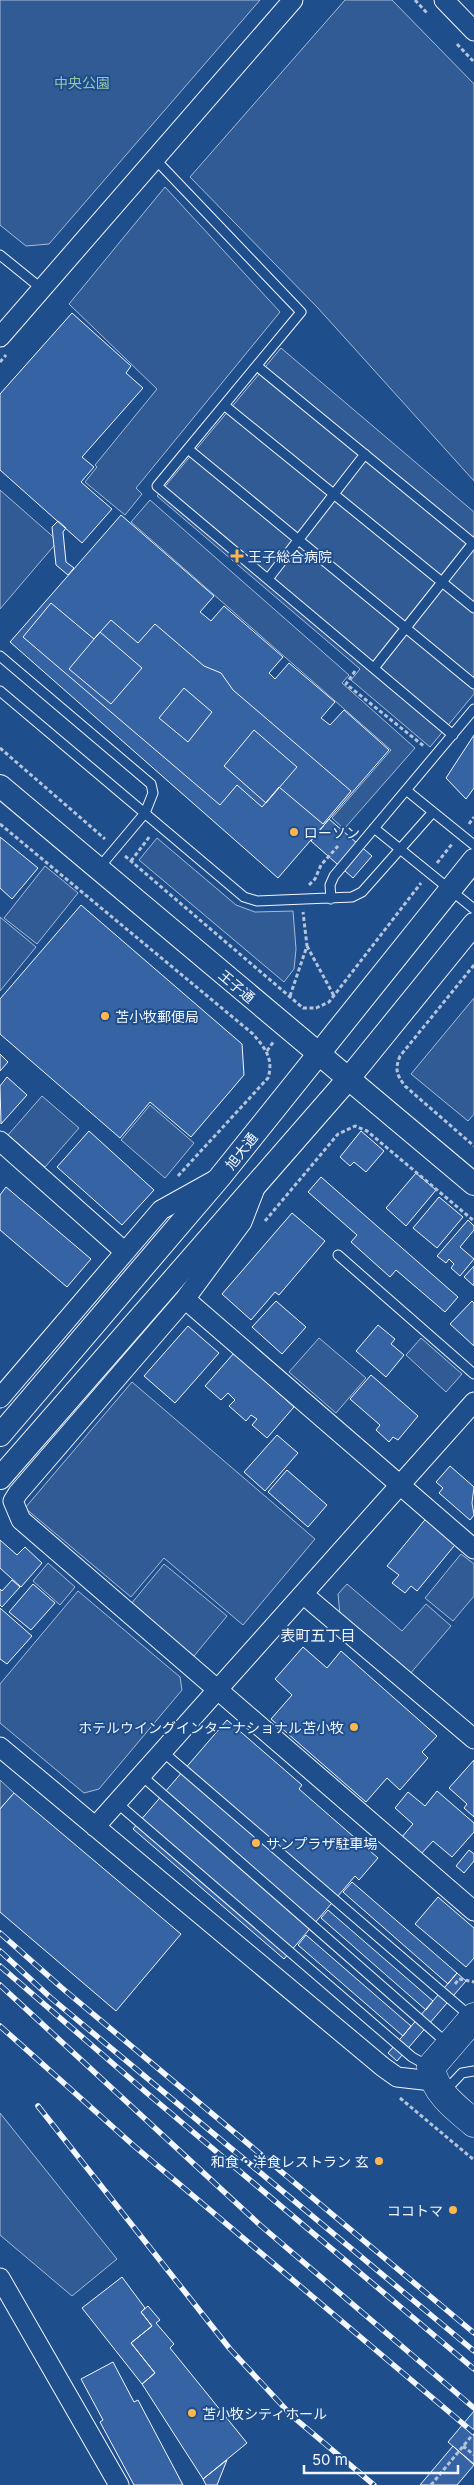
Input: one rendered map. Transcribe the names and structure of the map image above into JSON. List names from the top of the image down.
{
  "streets": {
    "street": ["王子通", "旭大通"]
  },
  "crossings": [
    ["王子通", "旭大通"]
  ],
  "districts": ["表町五丁目"],
  "parks": ["中央公園"],
  "places": {
    "health": ["王子総合病院"],
    "other": [
      "ローソン",
      "苫小牧郵便局",
      "ホテルウイングインターナショナル苫小牧",
      "サンプラザ駐車場",
      "和食・洋食レストラン 玄",
      "ココトマ",
      "苫小牧シティホール"
    ]
  },
  "scale_bar": "50 m"
}
